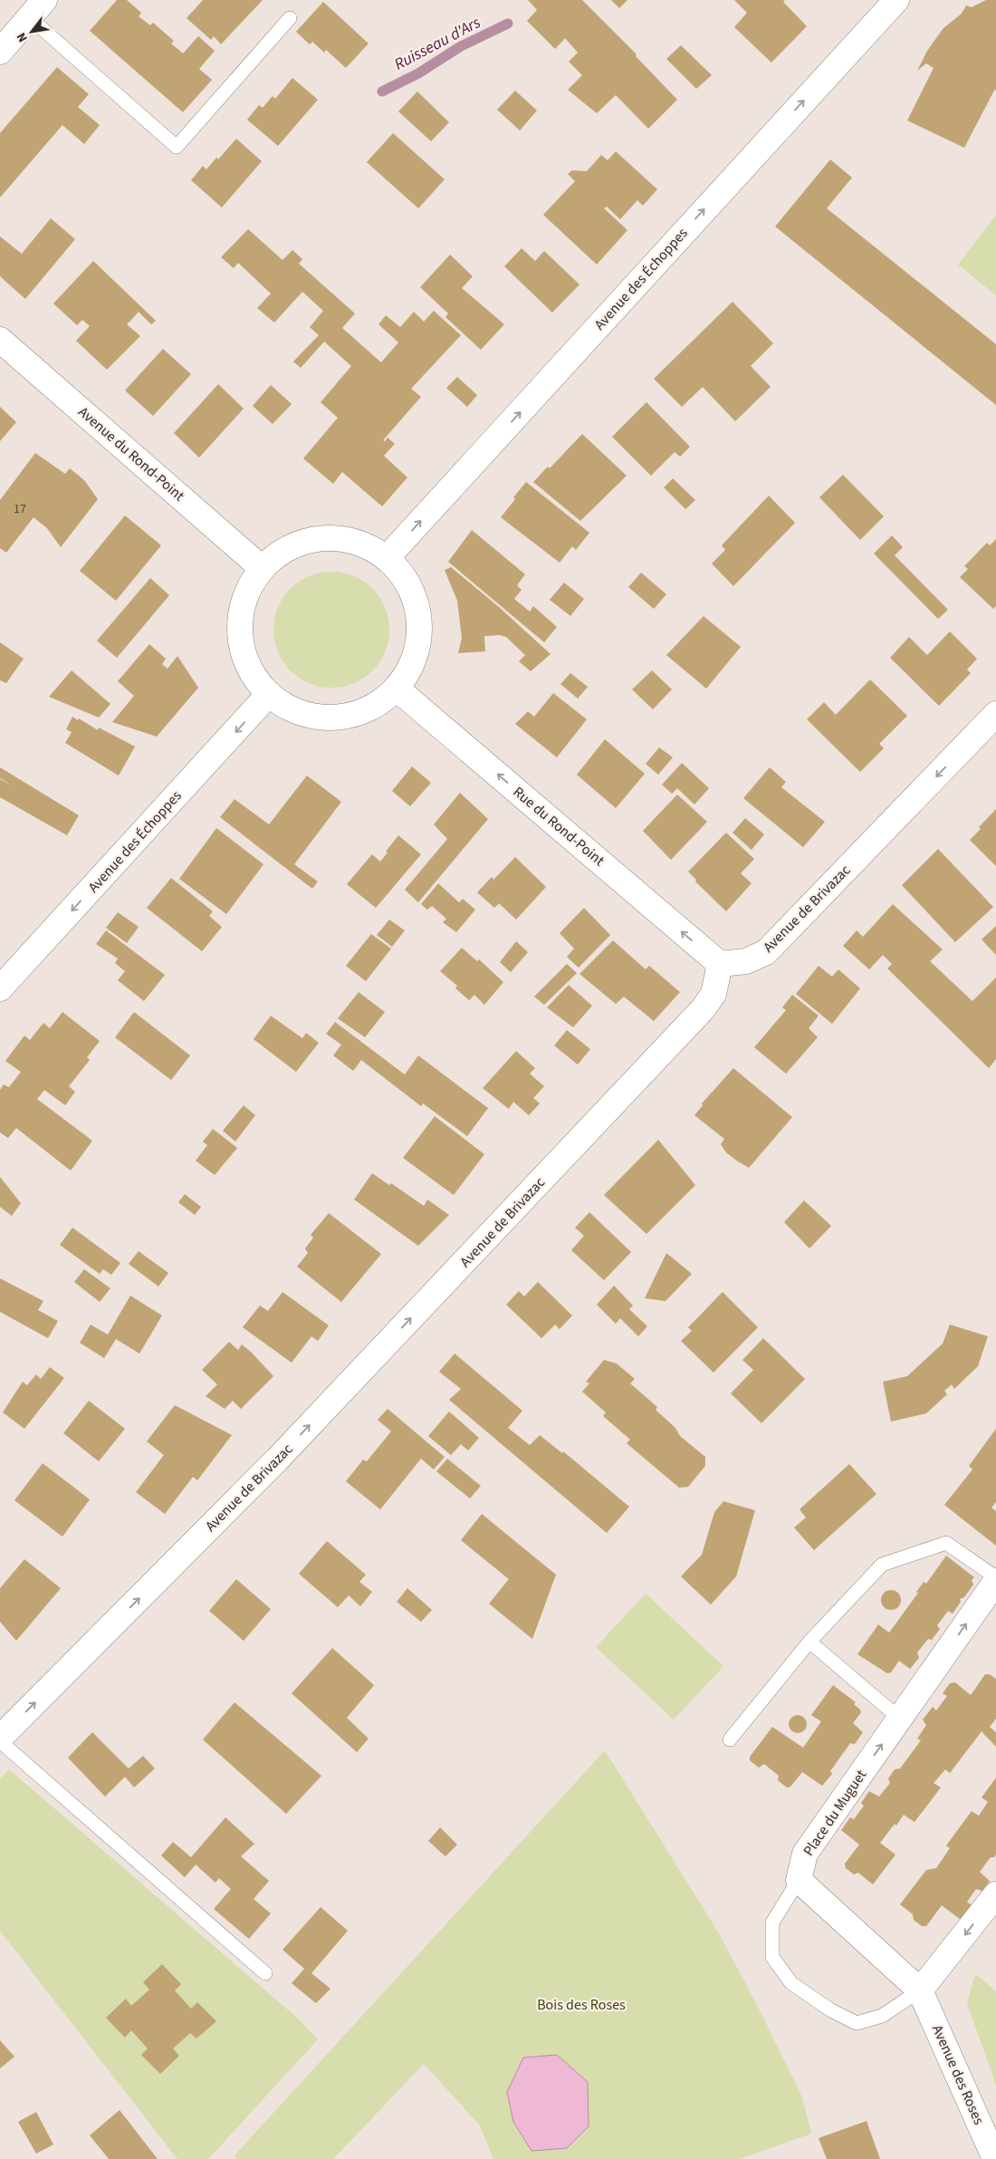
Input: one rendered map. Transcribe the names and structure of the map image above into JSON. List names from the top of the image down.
{
  "streets": {
    "street": [
      "Avenue des Échoppes",
      "Avenue du Rond-Point",
      "Rue du Rond-Point",
      "Avenue de Brivazac",
      "Place du Muguet",
      "Avenue des Roses"
    ]
  },
  "crossings": [
    ["Rue du Rond-Point", "Avenue de Brivazac"]
  ],
  "one_way": ["Rue du Rond-Point", "Place du Muguet"],
  "water": ["Ruisseau d'Ars"],
  "parks": ["Bois des Roses"],
  "house_numbers": ["17"],
  "north": "bottom left"
}
